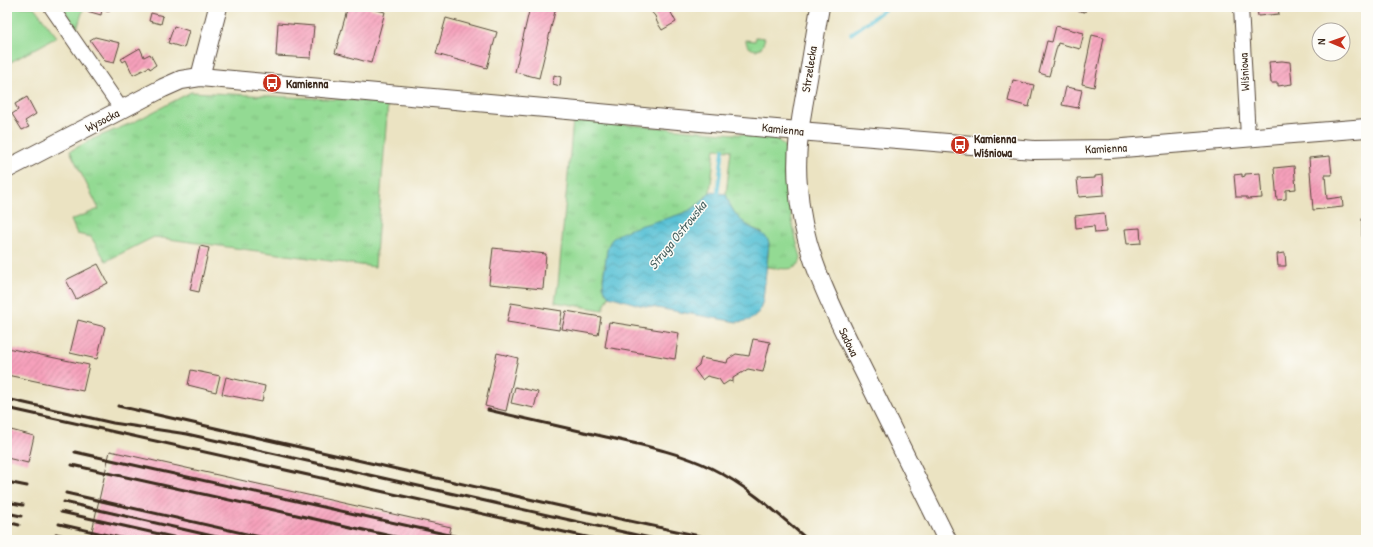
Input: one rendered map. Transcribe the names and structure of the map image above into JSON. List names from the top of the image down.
{
  "streets": {
    "street": [
      "Strzelecka",
      "Wiśniowa",
      "Wysocka",
      "Kamienna",
      "Sadowa"
    ]
  },
  "crossings": [
    ["Strzelecka", "Kamienna"],
    ["Strzelecka", "Sadowa"],
    ["Wiśniowa", "Kamienna"],
    ["Wysocka", "Kamienna"],
    ["Kamienna", "Sadowa"]
  ],
  "water": ["Struga Ostrowska"],
  "places": {
    "bus stop": ["Kamienna", "Kamienna Wiśniowa"]
  },
  "north": "left"
}
